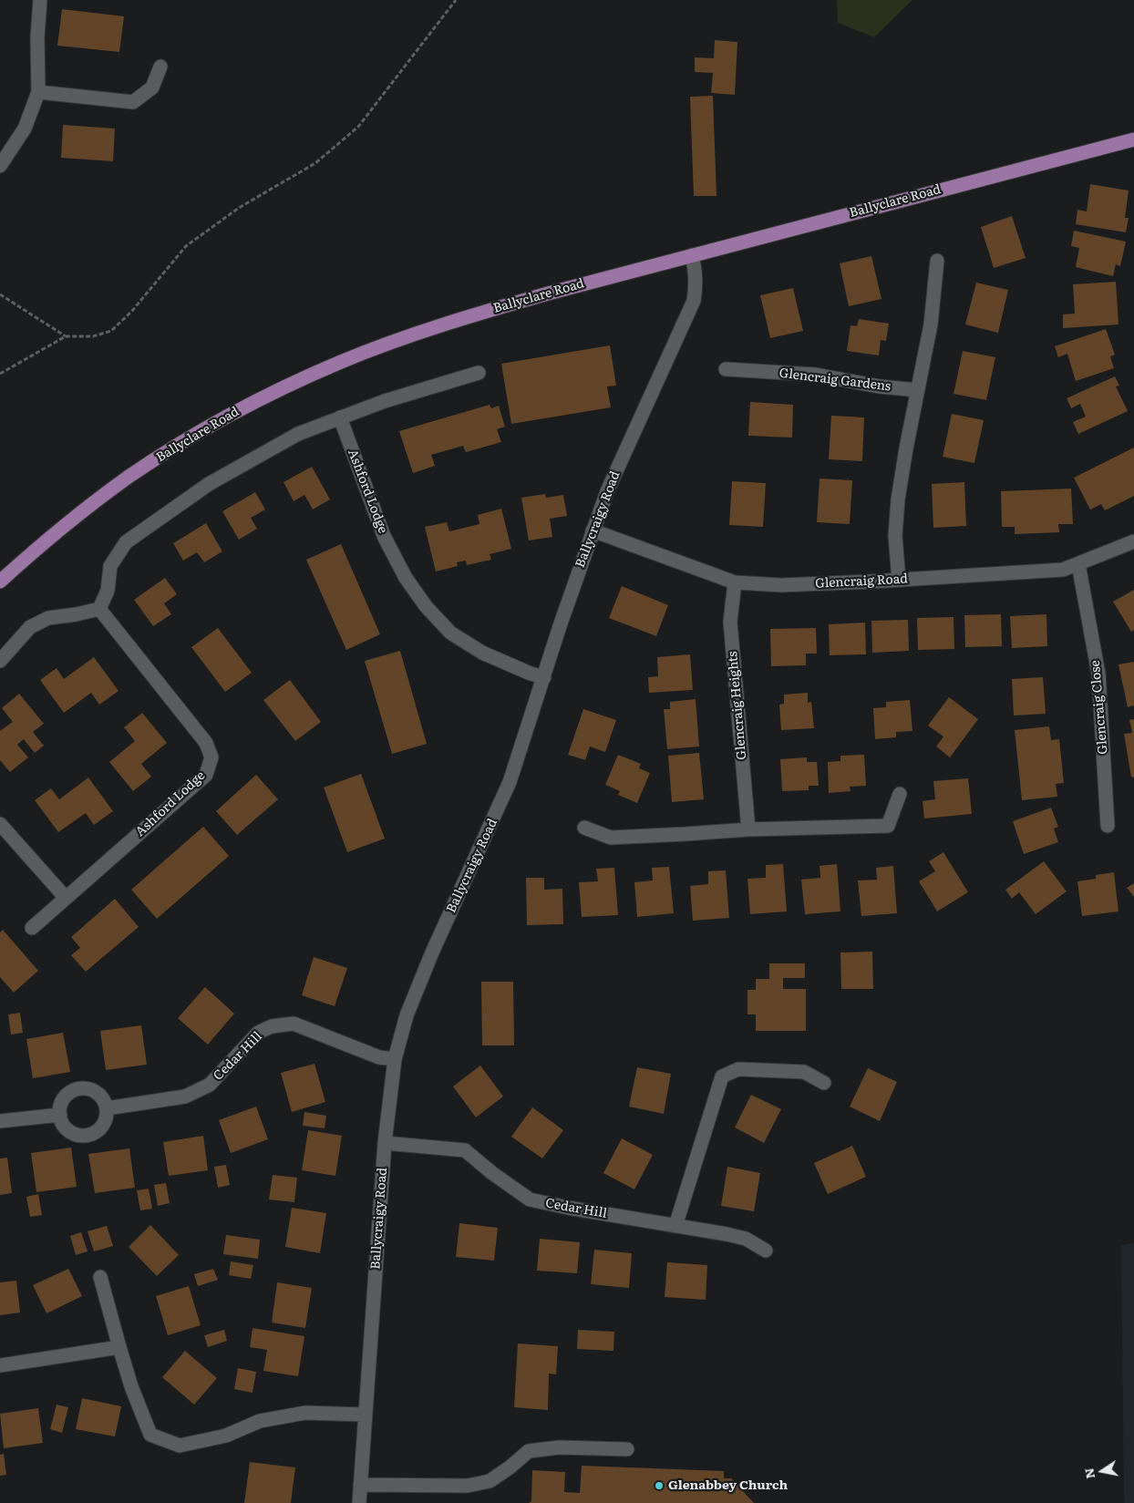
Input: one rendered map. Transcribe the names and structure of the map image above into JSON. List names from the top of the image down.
{
  "streets": {
    "main road": ["Ballyclare Road"],
    "street": [
      "Glencraig Gardens",
      "Ashford Lodge",
      "Ballycraigy Road",
      "Glencraig Road",
      "Glencraig Heights",
      "Glencraig Close",
      "Cedar Hill"
    ]
  },
  "crossings": [
    ["Ballyclare Road", "Ballycraigy Road"],
    ["Ashford Lodge", "Ballycraigy Road"],
    ["Ballycraigy Road", "Glencraig Road"],
    ["Ballycraigy Road", "Cedar Hill"],
    ["Glencraig Road", "Glencraig Heights"],
    ["Glencraig Road", "Glencraig Close"]
  ],
  "places": ["Glenabbey Church"],
  "north": "left"
}
